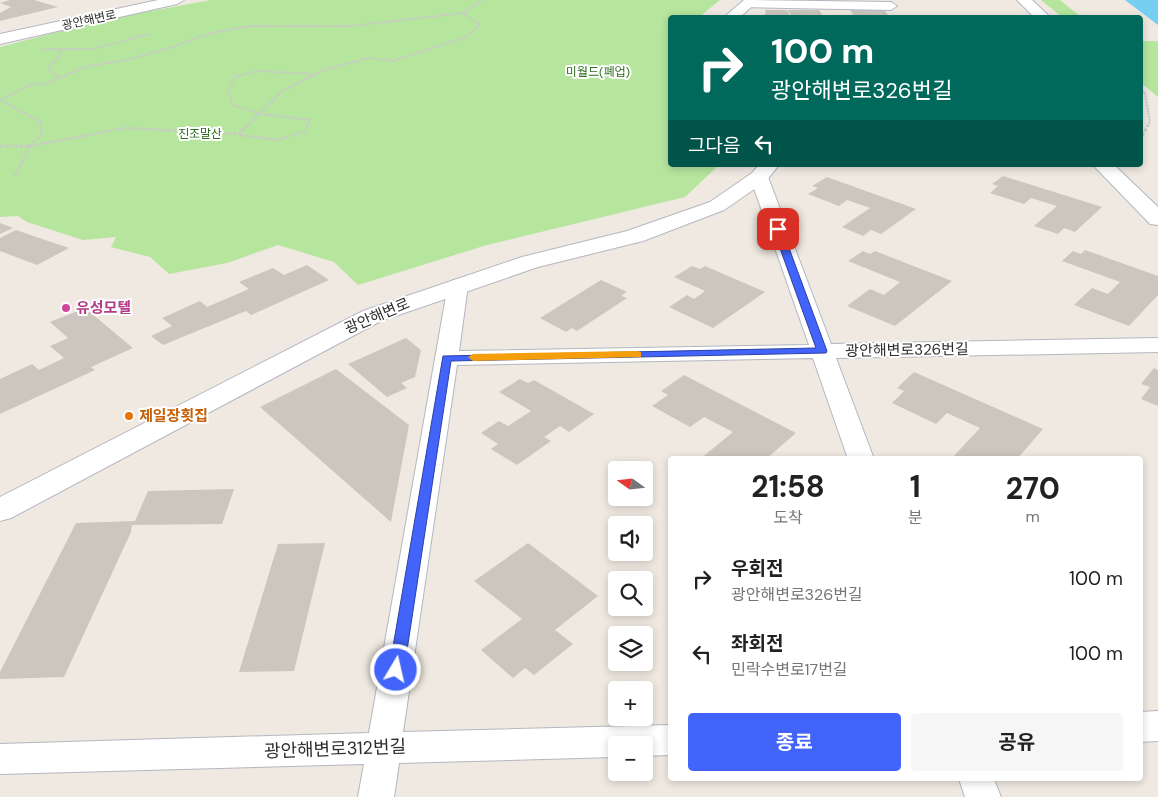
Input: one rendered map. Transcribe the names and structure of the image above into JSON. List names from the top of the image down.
{
  "streets": {
    "main road": ["광안해변로"],
    "street": ["광안해변로326번길", "광안해변로312번길"]
  },
  "parks": ["미월드(폐업)", "진조말산"],
  "places": ["유성모텔", "제일장횟집"],
  "north": "left",
  "page": {
    "turn": ["100 m", "광안해변로326번길"],
    "then": "그다음",
    "eta": [
      "21:58",
      "도착",
      "1",
      "분",
      "270",
      "m"
    ],
    "map_buttons": ["+", "−"],
    "list": [
      {
        "name": "우회전",
        "note": "광안해변로326번길",
        "value": "100 m"
      },
      {
        "name": "좌회전",
        "note": "민락수변로17번길",
        "value": "100 m"
      }
    ],
    "buttons": ["종료", "공유"]
  }
}
